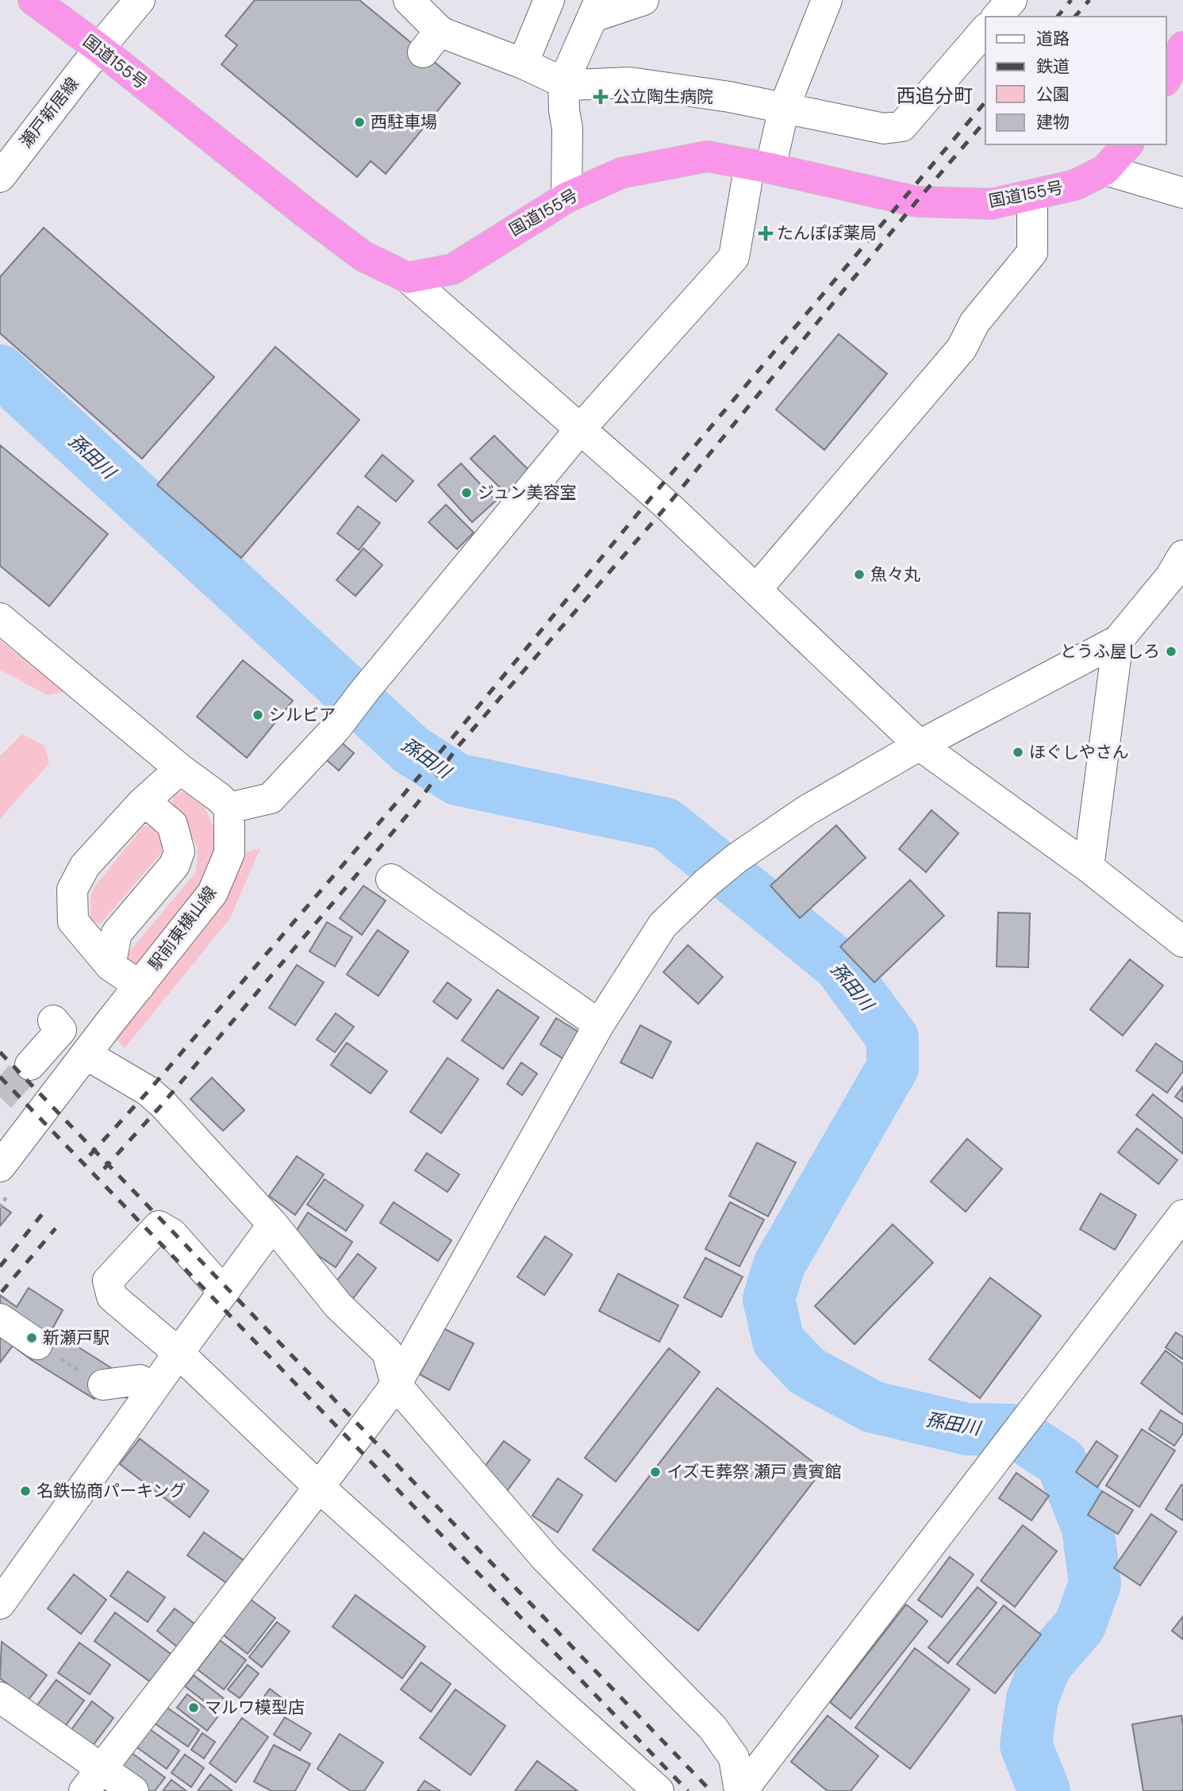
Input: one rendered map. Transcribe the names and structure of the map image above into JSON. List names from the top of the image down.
{
  "streets": {
    "highway": ["国道155号"],
    "street": ["瀬戸新居線", "駅前東横山線"]
  },
  "crossings": [
    ["国道155号", "瀬戸新居線"]
  ],
  "districts": ["西追分町"],
  "water": ["孫田川"],
  "places": {
    "health": ["公立陶生病院", "たんぽぽ薬局"],
    "other": [
      "西駐車場",
      "ジュン美容室",
      "魚々丸",
      "とうふ屋しろ",
      "シルビア",
      "ほぐしやさん",
      "新瀬戸駅",
      "イズモ葬祭 瀬戸 貴賓館",
      "名鉄協商パーキング",
      "マルワ模型店"
    ]
  },
  "legend": [
    "道路",
    "鉄道",
    "公園",
    "建物"
  ]
}
